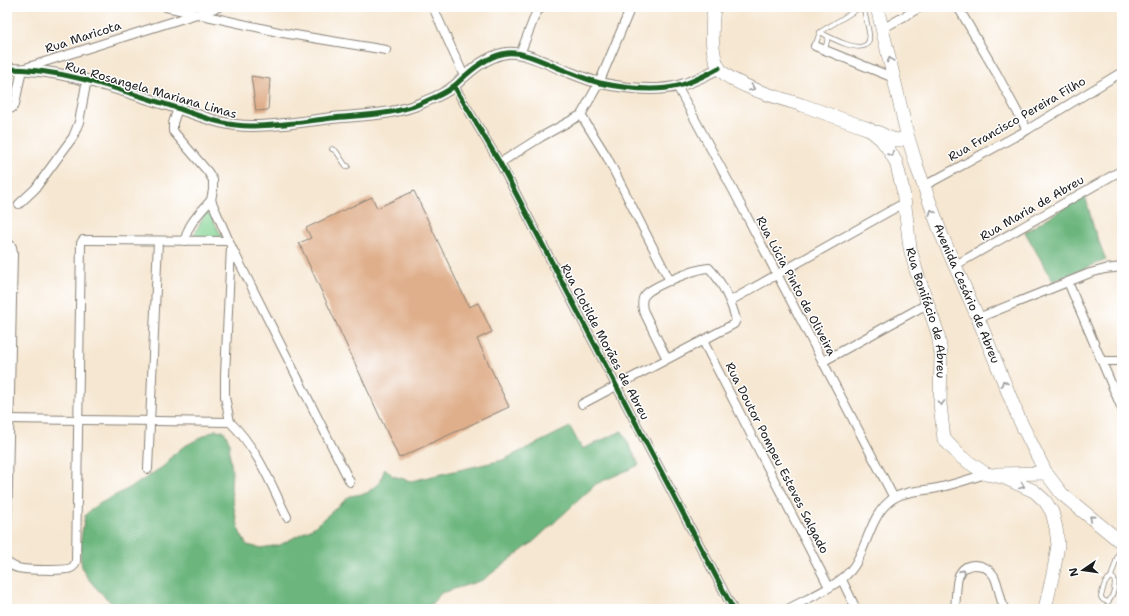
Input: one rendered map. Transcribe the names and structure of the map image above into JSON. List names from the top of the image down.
{
  "streets": {
    "main road": ["Avenida Cesário de Abreu", "Rua Bonifácio de Abreu"],
    "street": [
      "Rua Maricota",
      "Rua Rosangela Mariana Limas",
      "Rua Francisco Pereira Filho",
      "Rua Maria de Abreu",
      "Rua Lúcia Pinto de Oliveira",
      "Rua Clotilde Morães de Abreu",
      "Rua Doutor Pompeu Esteves Salgado"
    ]
  },
  "crossings": [
    ["Rua Maricota", "Rua Rosangela Mariana Limas"],
    ["Rua Rosangela Mariana Limas", "Rua Lúcia Pinto de Oliveira"],
    ["Rua Rosangela Mariana Limas", "Rua Bonifácio de Abreu"],
    ["Rua Rosangela Mariana Limas", "Rua Clotilde Morães de Abreu"],
    ["Rua Francisco Pereira Filho", "Avenida Cesário de Abreu"],
    ["Rua Maria de Abreu", "Avenida Cesário de Abreu"]
  ],
  "one_way": ["Avenida Cesário de Abreu", "Rua Bonifácio de Abreu"],
  "north": "left"
}
